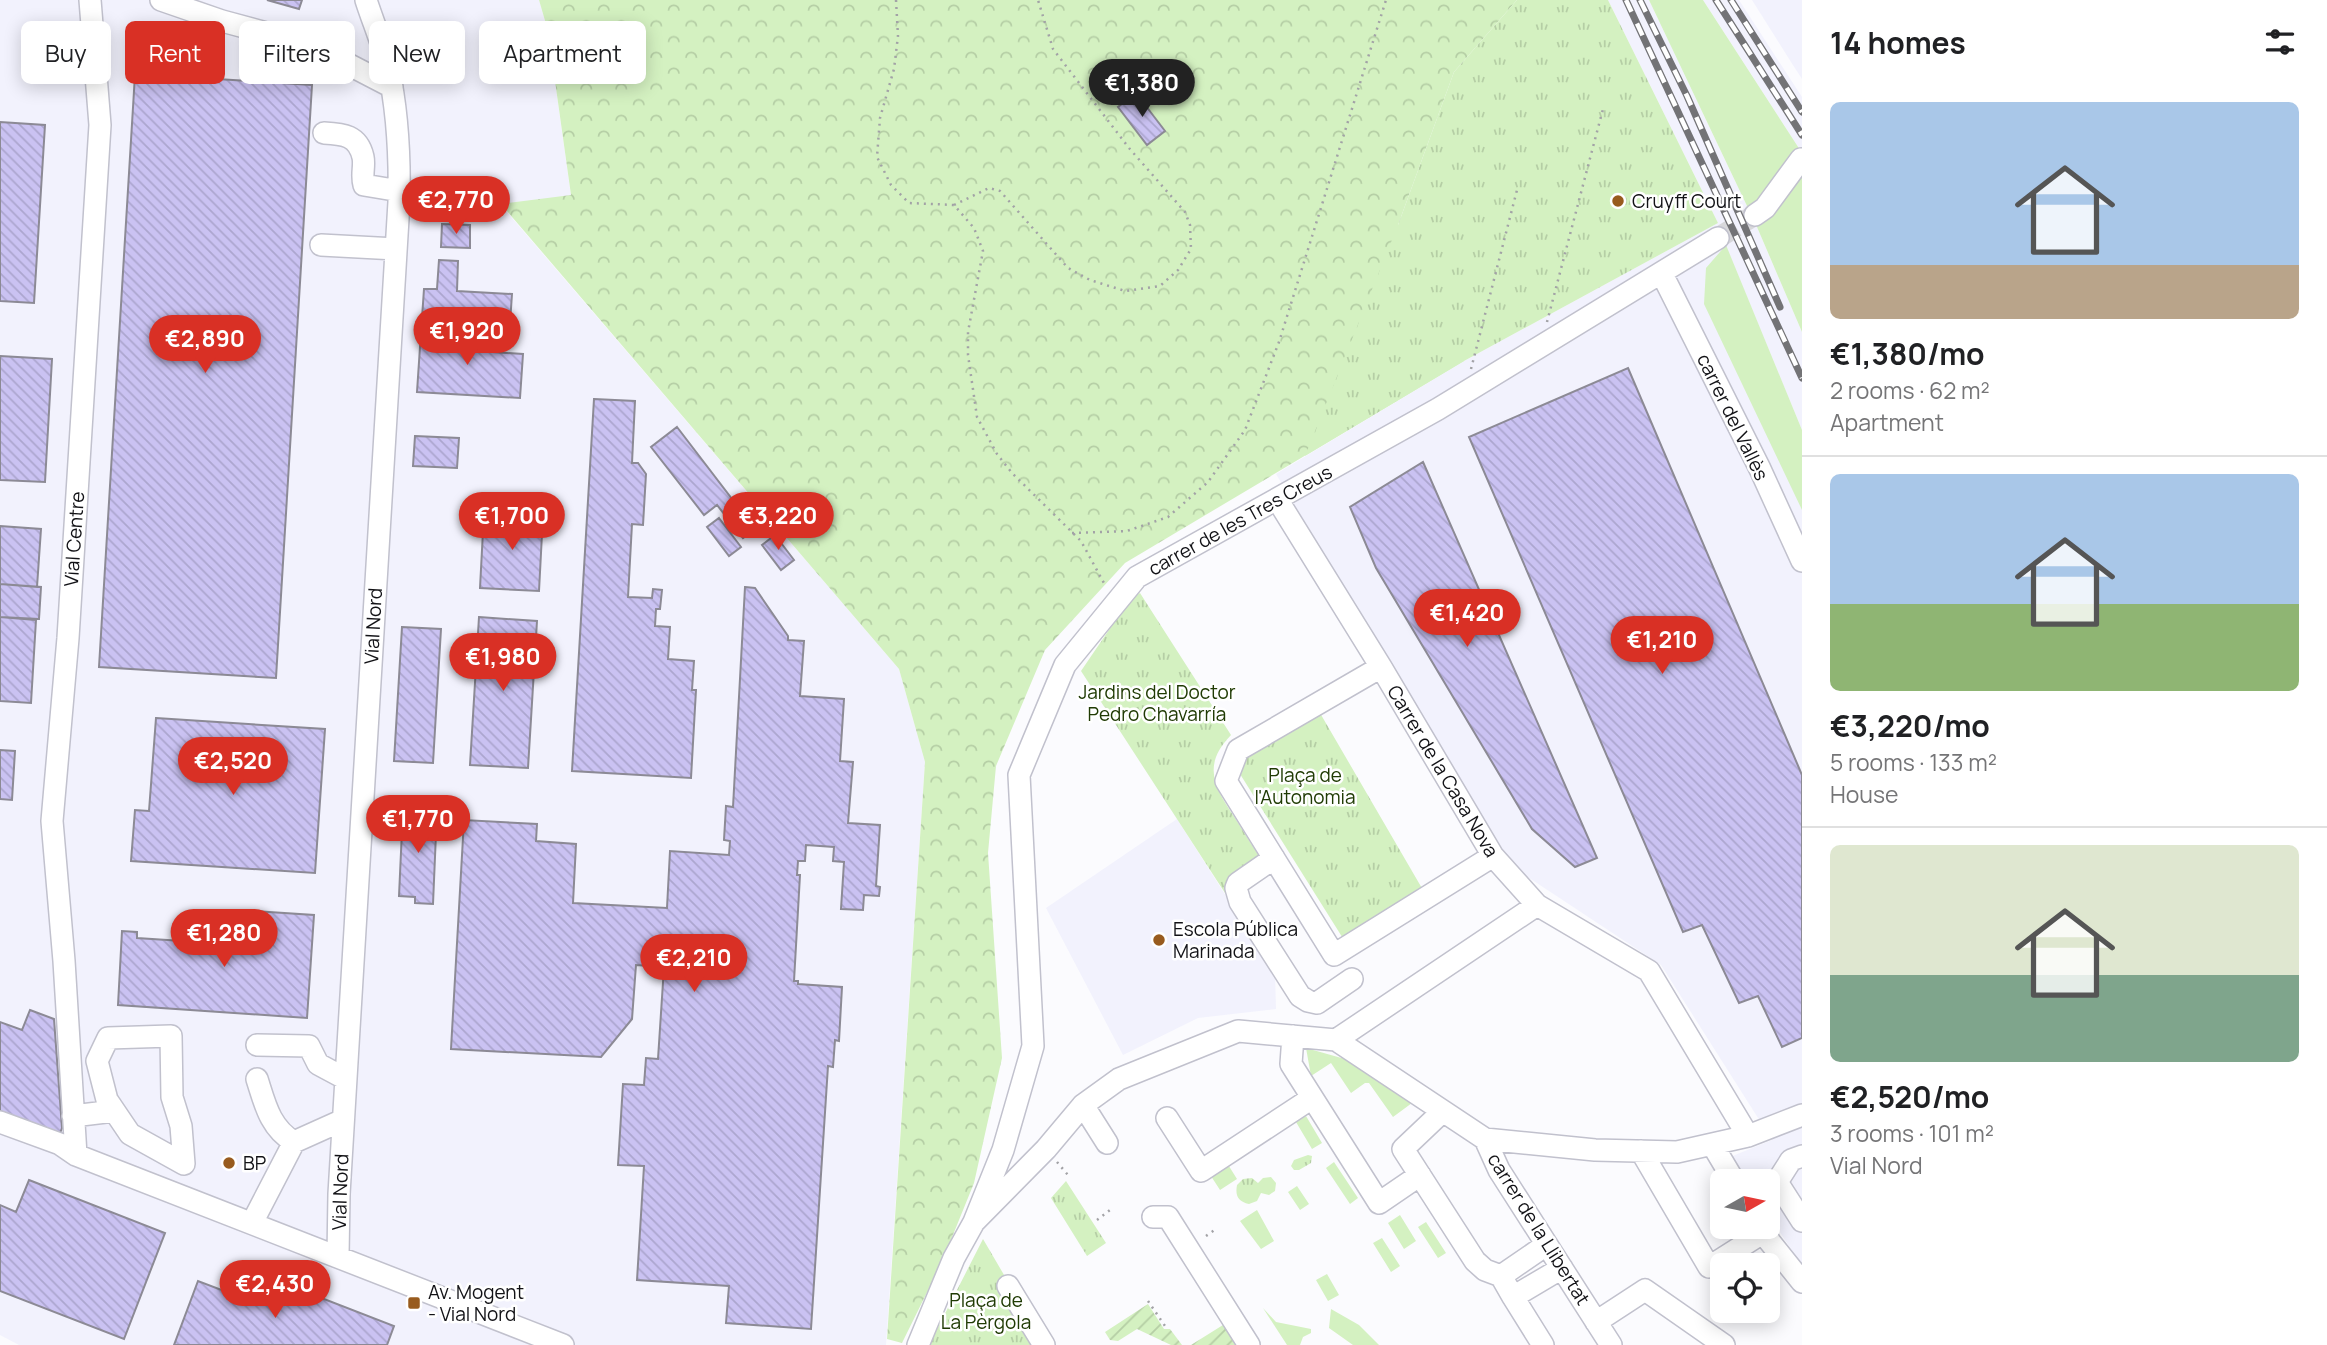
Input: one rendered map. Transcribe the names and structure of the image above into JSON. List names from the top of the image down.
{
  "streets": {
    "street": [
      "carrer del Vallès",
      "carrer de les Tres Creus",
      "Vial Centre",
      "Vial Nord",
      "Carrer de la Casa Nova",
      "carrer de la Llibertat"
    ]
  },
  "crossings": [
    ["carrer del Vallès", "carrer de les Tres Creus"],
    ["carrer de les Tres Creus", "Carrer de la Casa Nova"],
    ["carrer de les Tres Creus", "carrer de la Llibertat"]
  ],
  "parks": ["Jardins del Doctor Pedro Chavarría", "Plaça de l'Autonomia", "Plaça de La Pèrgola"],
  "places": {
    "other": ["Cruyff Court", "Escola Pública Marinada", "BP"],
    "transit": ["Av. Mogent - Vial Nord"]
  },
  "north": "right",
  "page": {
    "heading": "14 homes",
    "chip": [
      "Buy",
      "Rent",
      "Filters",
      "New",
      "Apartment"
    ],
    "price": [
      "€1,380",
      "€2,770",
      "€1,920",
      "€2,890",
      "€1,700",
      "€3,220",
      "€1,420",
      "€1,210",
      "€1,980",
      "€2,520",
      "€1,770",
      "€1,280",
      "€2,210",
      "€2,430"
    ],
    "list": [
      {
        "name": "€1,380/mo",
        "note": "2 rooms · 62 m² · Apartment"
      },
      {
        "name": "€3,220/mo",
        "note": "5 rooms · 133 m² · House"
      },
      {
        "name": "€2,520/mo",
        "note": "3 rooms · 101 m² · Vial Nord"
      }
    ]
  }
}
